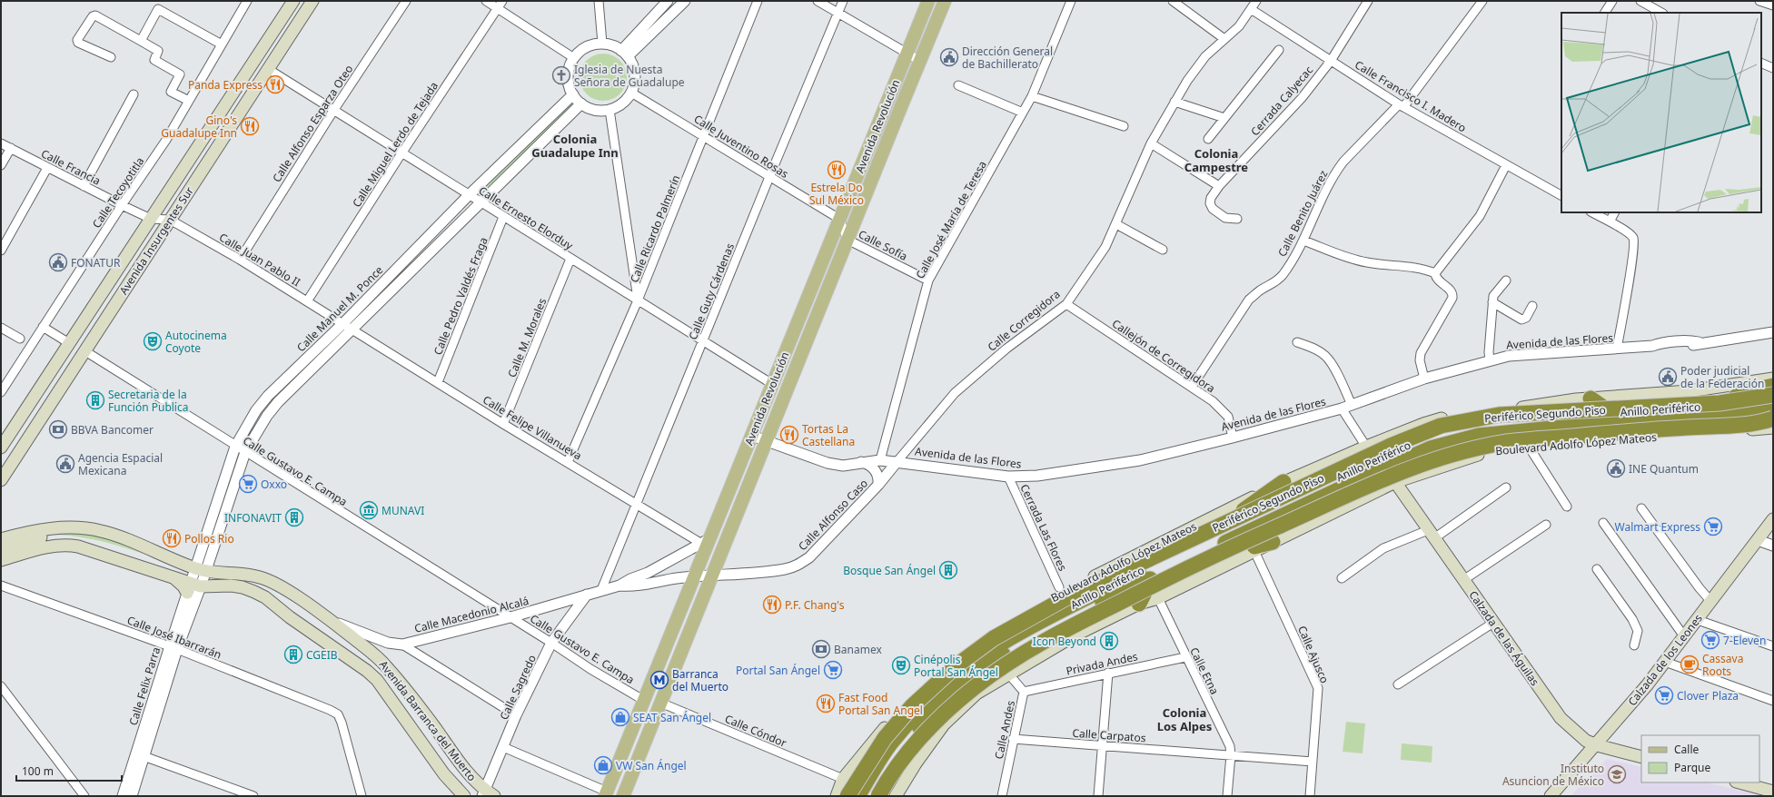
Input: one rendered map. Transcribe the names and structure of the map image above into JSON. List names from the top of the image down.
{
  "streets": {
    "highway": ["Anillo Periférico", "Periférico Segundo Piso"],
    "main road": [
      "Avenida Revolución",
      "Avenida Insurgentes Sur",
      "Boulevard Adolfo López Mateos",
      "Calzada de las Águilas",
      "Calzada de los Leones",
      "Avenida Barranca del Muerto"
    ],
    "street": [
      "Calle Francisco I. Madero",
      "Cerrada Calyecac",
      "Calle Alfonso Esparza Oteo",
      "Calle Miguel Lerdo de Tejada",
      "Calle Juventino Rosas",
      "Calle Francia",
      "Calle Tecoyotitla",
      "Calle Benito Juárez",
      "Calle Ernesto Elorduy",
      "Calle José María de Teresa",
      "Calle Ricardo Palmerín",
      "Calle Sofía",
      "Calle Juan Pablo II",
      "Calle Guty Cárdenas",
      "Calle Pedro Valdés Fraga",
      "Calle Manuel M. Ponce",
      "Calle Corregidora",
      "Calle M. Morales",
      "Avenida de las Flores",
      "Callejón de Corregidora",
      "Calle Felipe Villanueva",
      "Calle Gustavo E. Campa",
      "Calle Alfonso Caso",
      "Cerrada Las Flores",
      "Calle Macedonio Alcalá",
      "Calle José Ibarrarán",
      "Calle Ajusco",
      "Privada Andes",
      "Calle Etna",
      "Calle Felix Parra",
      "Calle Sagredo",
      "Calle Andes",
      "Calle Cóndor",
      "Calle Carpatos"
    ]
  },
  "crossings": [
    ["Calle Francisco I. Madero", "Cerrada Calyecac"],
    ["Calle Francisco I. Madero", "Calle Benito Juárez"],
    ["Calle Francisco I. Madero", "Calle Corregidora"],
    ["Calle Alfonso Esparza Oteo", "Calle Ernesto Elorduy"],
    ["Calle Alfonso Esparza Oteo", "Calle Juan Pablo II"],
    ["Avenida Revolución", "Calle Juventino Rosas"],
    ["Avenida Revolución", "Calle Ernesto Elorduy"],
    ["Avenida Revolución", "Calle Sofía"],
    ["Avenida Revolución", "Calle Felipe Villanueva"],
    ["Avenida Revolución", "Calle Gustavo E. Campa"],
    ["Avenida Revolución", "Calle Alfonso Caso"],
    ["Avenida Revolución", "Calle Macedonio Alcalá"],
    ["Avenida Revolución", "Calle Cóndor"],
    ["Calle Miguel Lerdo de Tejada", "Calle Ernesto Elorduy"],
    ["Calle Miguel Lerdo de Tejada", "Calle Juan Pablo II"],
    ["Calle Juventino Rosas", "Calle Ricardo Palmerín"],
    ["Calle Juventino Rosas", "Calle Sofía"],
    ["Calle Juventino Rosas", "Calle Guty Cárdenas"],
    ["Calle Juventino Rosas", "Calle Manuel M. Ponce"],
    ["Calle Francia", "Calle Tecoyotitla"],
    ["Calle Francia", "Avenida Insurgentes Sur"],
    ["Calle Francia", "Calle Juan Pablo II"],
    ["Calle Benito Juárez", "Callejón de Corregidora"],
    ["Calle Ernesto Elorduy", "Calle Ricardo Palmerín"],
    ["Calle Ernesto Elorduy", "Avenida Insurgentes Sur"],
    ["Calle Ernesto Elorduy", "Calle Guty Cárdenas"],
    ["Calle Ernesto Elorduy", "Calle Pedro Valdés Fraga"],
    ["Calle Ernesto Elorduy", "Calle Manuel M. Ponce"],
    ["Calle Ernesto Elorduy", "Calle M. Morales"],
    ["Calle José María de Teresa", "Calle Sofía"],
    ["Calle Ricardo Palmerín", "Calle Felipe Villanueva"],
    ["Avenida Insurgentes Sur", "Calle Juan Pablo II"],
    ["Avenida Insurgentes Sur", "Calle Gustavo E. Campa"],
    ["Calle Juan Pablo II", "Calle Manuel M. Ponce"],
    ["Calle Juan Pablo II", "Calle Felipe Villanueva"],
    ["Calle Guty Cárdenas", "Calle Felipe Villanueva"],
    ["Calle Guty Cárdenas", "Calle Macedonio Alcalá"],
    ["Calle Pedro Valdés Fraga", "Calle Felipe Villanueva"],
    ["Calle Manuel M. Ponce", "Calle Felipe Villanueva"],
    ["Calle Manuel M. Ponce", "Calle Gustavo E. Campa"],
    ["Calle Manuel M. Ponce", "Calle Felix Parra"],
    ["Calle Manuel M. Ponce", "Avenida Barranca del Muerto"],
    ["Calle Corregidora", "Avenida de las Flores"],
    ["Calle Corregidora", "Callejón de Corregidora"],
    ["Calle Corregidora", "Calle Alfonso Caso"],
    ["Calle M. Morales", "Calle Felipe Villanueva"],
    ["Avenida de las Flores", "Callejón de Corregidora"],
    ["Avenida de las Flores", "Calle Alfonso Caso"],
    ["Avenida de las Flores", "Cerrada Las Flores"],
    ["Anillo Periférico", "Periférico Segundo Piso"],
    ["Calle Felipe Villanueva", "Calle Macedonio Alcalá"],
    ["Boulevard Adolfo López Mateos", "Calzada de las Águilas"],
    ["Boulevard Adolfo López Mateos", "Calle Cóndor"],
    ["Calle Gustavo E. Campa", "Calle Macedonio Alcalá"],
    ["Calle Gustavo E. Campa", "Calle Sagredo"],
    ["Calle Alfonso Caso", "Calle Macedonio Alcalá"],
    ["Calle Macedonio Alcalá", "Calle Sagredo"],
    ["Calle Macedonio Alcalá", "Avenida Barranca del Muerto"],
    ["Calle José Ibarrarán", "Calle Felix Parra"],
    ["Calzada de las Águilas", "Calzada de los Leones"],
    ["Calle Ajusco", "Calle Carpatos"],
    ["Privada Andes", "Calle Etna"],
    ["Privada Andes", "Calle Andes"],
    ["Calle Etna", "Calle Carpatos"],
    ["Calle Felix Parra", "Avenida Barranca del Muerto"],
    ["Calle Sagredo", "Avenida Barranca del Muerto"],
    ["Calle Andes", "Calle Carpatos"]
  ],
  "districts": ["Colonia Guadalupe Inn", "Colonia Campestre", "Colonia Los Alpes"],
  "places": {
    "public building": [
      "Dirección General de Bachillerato",
      "FONATUR",
      "Poder judicial de la Federación",
      "Agencia Espacial Mexicana",
      "INE Quantum"
    ],
    "church": ["Iglesia de Nuesta Señora de Guadalupe"],
    "restaurant": [
      "Panda Express",
      "Gino's Guadalupe Inn",
      "Estrela Do Sul México",
      "Tortas La Castellana",
      "Pollos Rio",
      "P.F. Chang's",
      "Fast Food Portal San Angel"
    ],
    "theatre": ["Autocinema Coyote", "Cinépolis Portal San Ángel"],
    "building": [
      "Secretaria de la Función Publica",
      "INFONAVIT",
      "Bosque San Ángel",
      "Icon Beyond",
      "CGEIB"
    ],
    "bank": ["BBVA Bancomer", "Banamex"],
    "supermarket": [
      "Oxxo",
      "Walmart Express",
      "7-Eleven",
      "Portal San Ángel",
      "Clover Plaza"
    ],
    "museum": ["MUNAVI"],
    "cafe": ["Cassava Roots"],
    "metro station": ["Barranca del Muerto"],
    "shop": ["SEAT San Ángel", "VW San Ángel"],
    "school or university": ["Instituto Asuncion de México"]
  },
  "legend": ["Calle", "Parque"],
  "scale_bar": "100 m"
}
